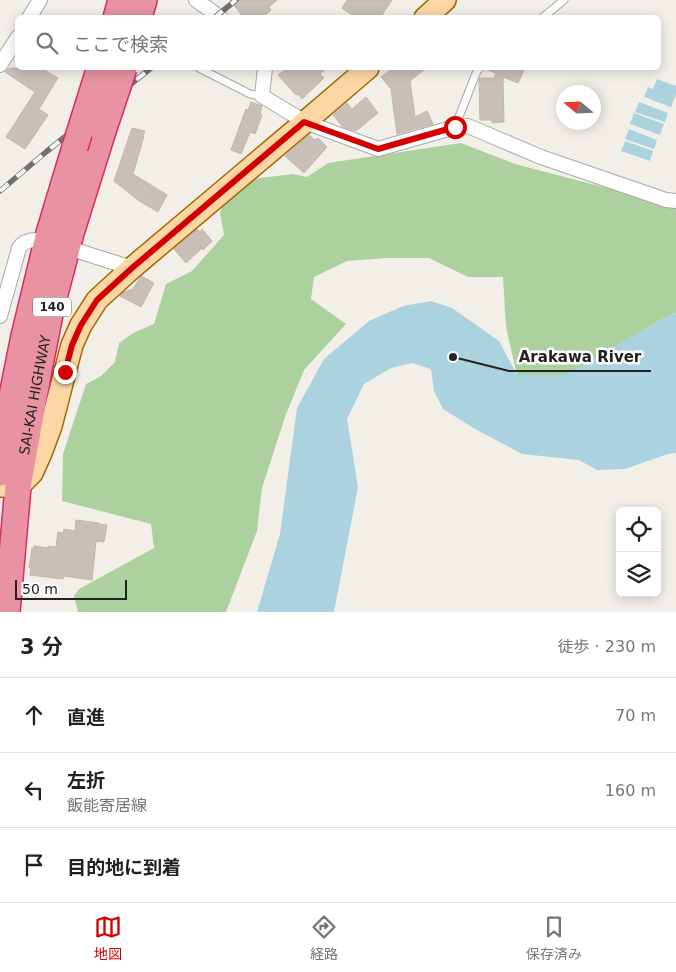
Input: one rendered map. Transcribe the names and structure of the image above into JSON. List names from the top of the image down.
{
  "streets": {
    "highway": ["140", "SAI-KAI HIGHWAY"]
  },
  "places": ["Arakawa River"],
  "scale_bar": "50 m",
  "north": "left",
  "page": {
    "search": "ここで検索",
    "scale": "50 m",
    "heading": ["3 分", "徒歩 · 230 m"],
    "list": [
      ["直進", "70 m"],
      ["左折", "飯能寄居線", "160 m"],
      "目的地に到着"
    ],
    "nav": ["地図", "経路", "保存済み"]
  }
}
